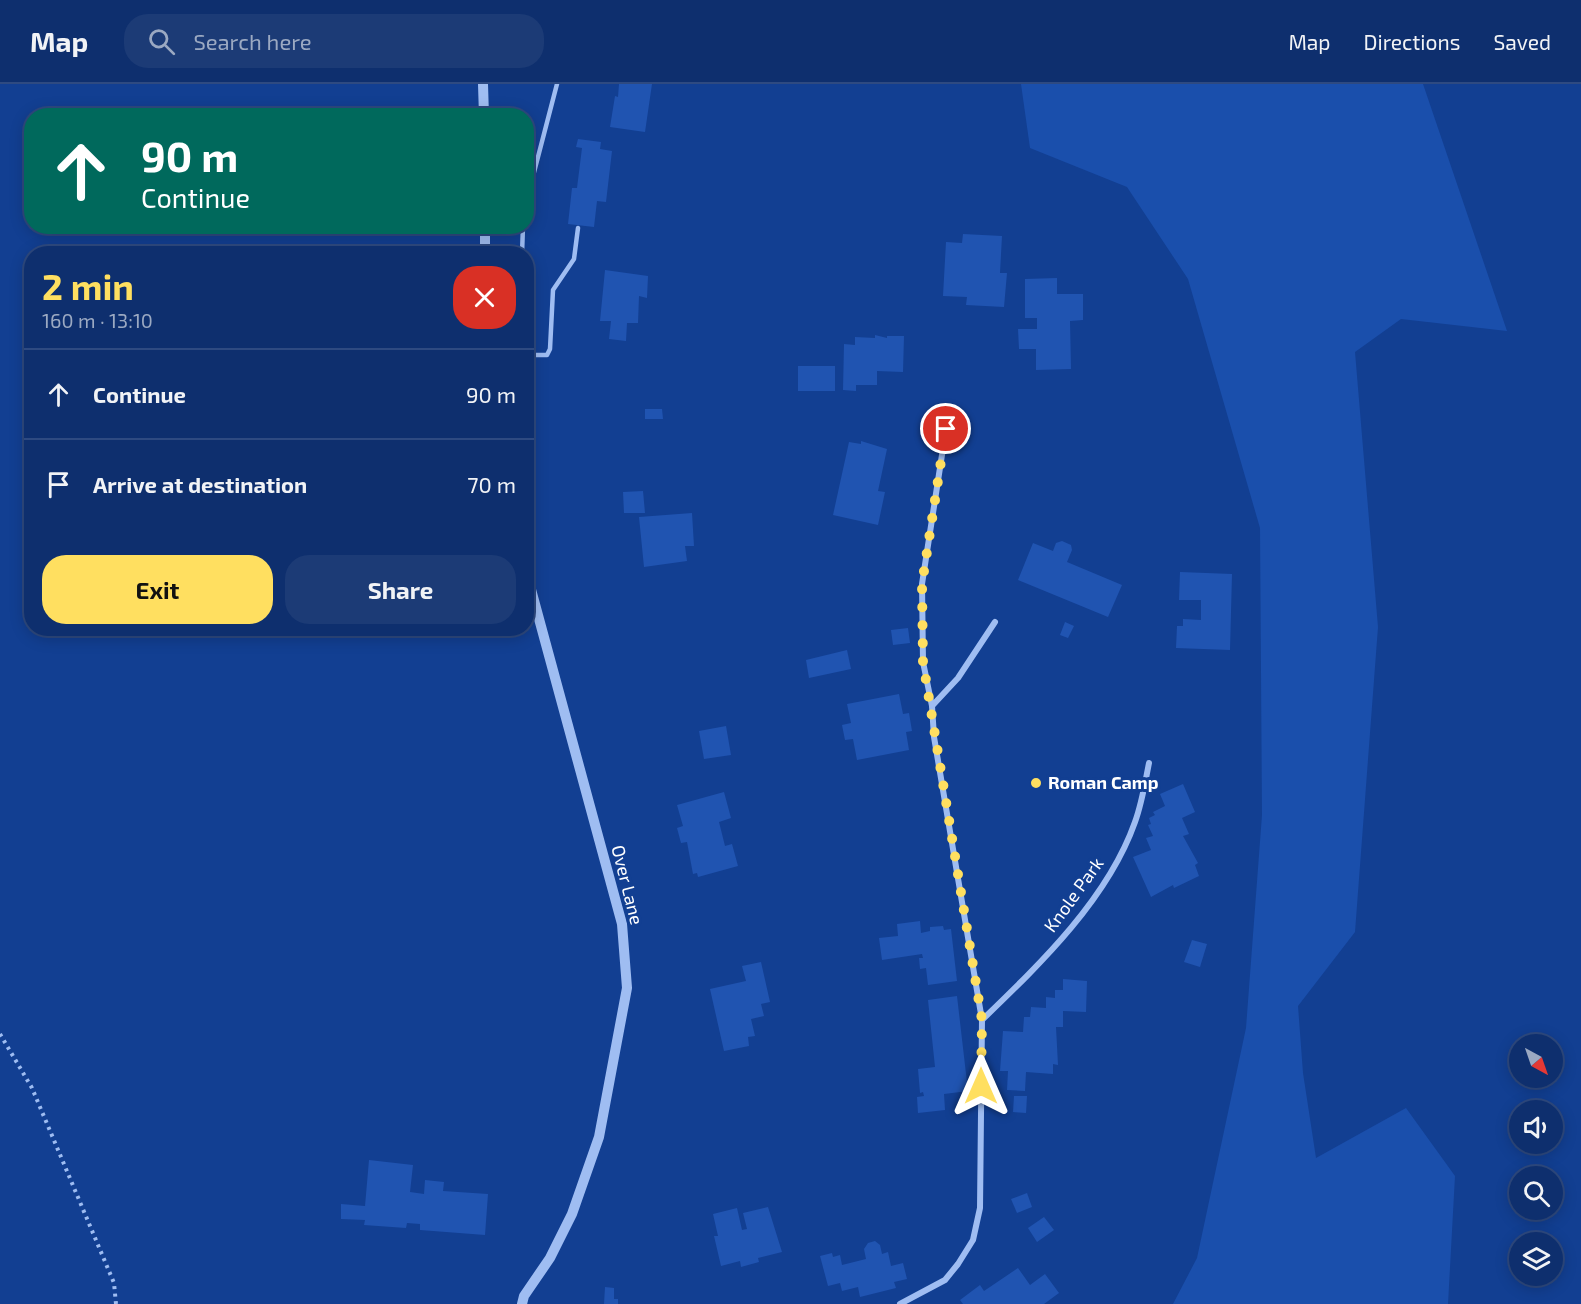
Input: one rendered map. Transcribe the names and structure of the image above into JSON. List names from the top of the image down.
{
  "streets": {
    "street": ["Over Lane", "Knole Park"]
  },
  "places": ["Roman Camp"],
  "north": "bottom right",
  "page": {
    "header": "Map",
    "search": "Search here",
    "nav": ["Map", "Directions", "Saved"],
    "turn": ["90 m", "Continue"],
    "heading": ["2 min", "160 m · 13:10"],
    "list": [
      {
        "name": "Continue",
        "value": "90 m"
      },
      {
        "name": "Arrive at destination",
        "value": "70 m"
      }
    ],
    "buttons": ["Exit", "Share"]
  }
}
